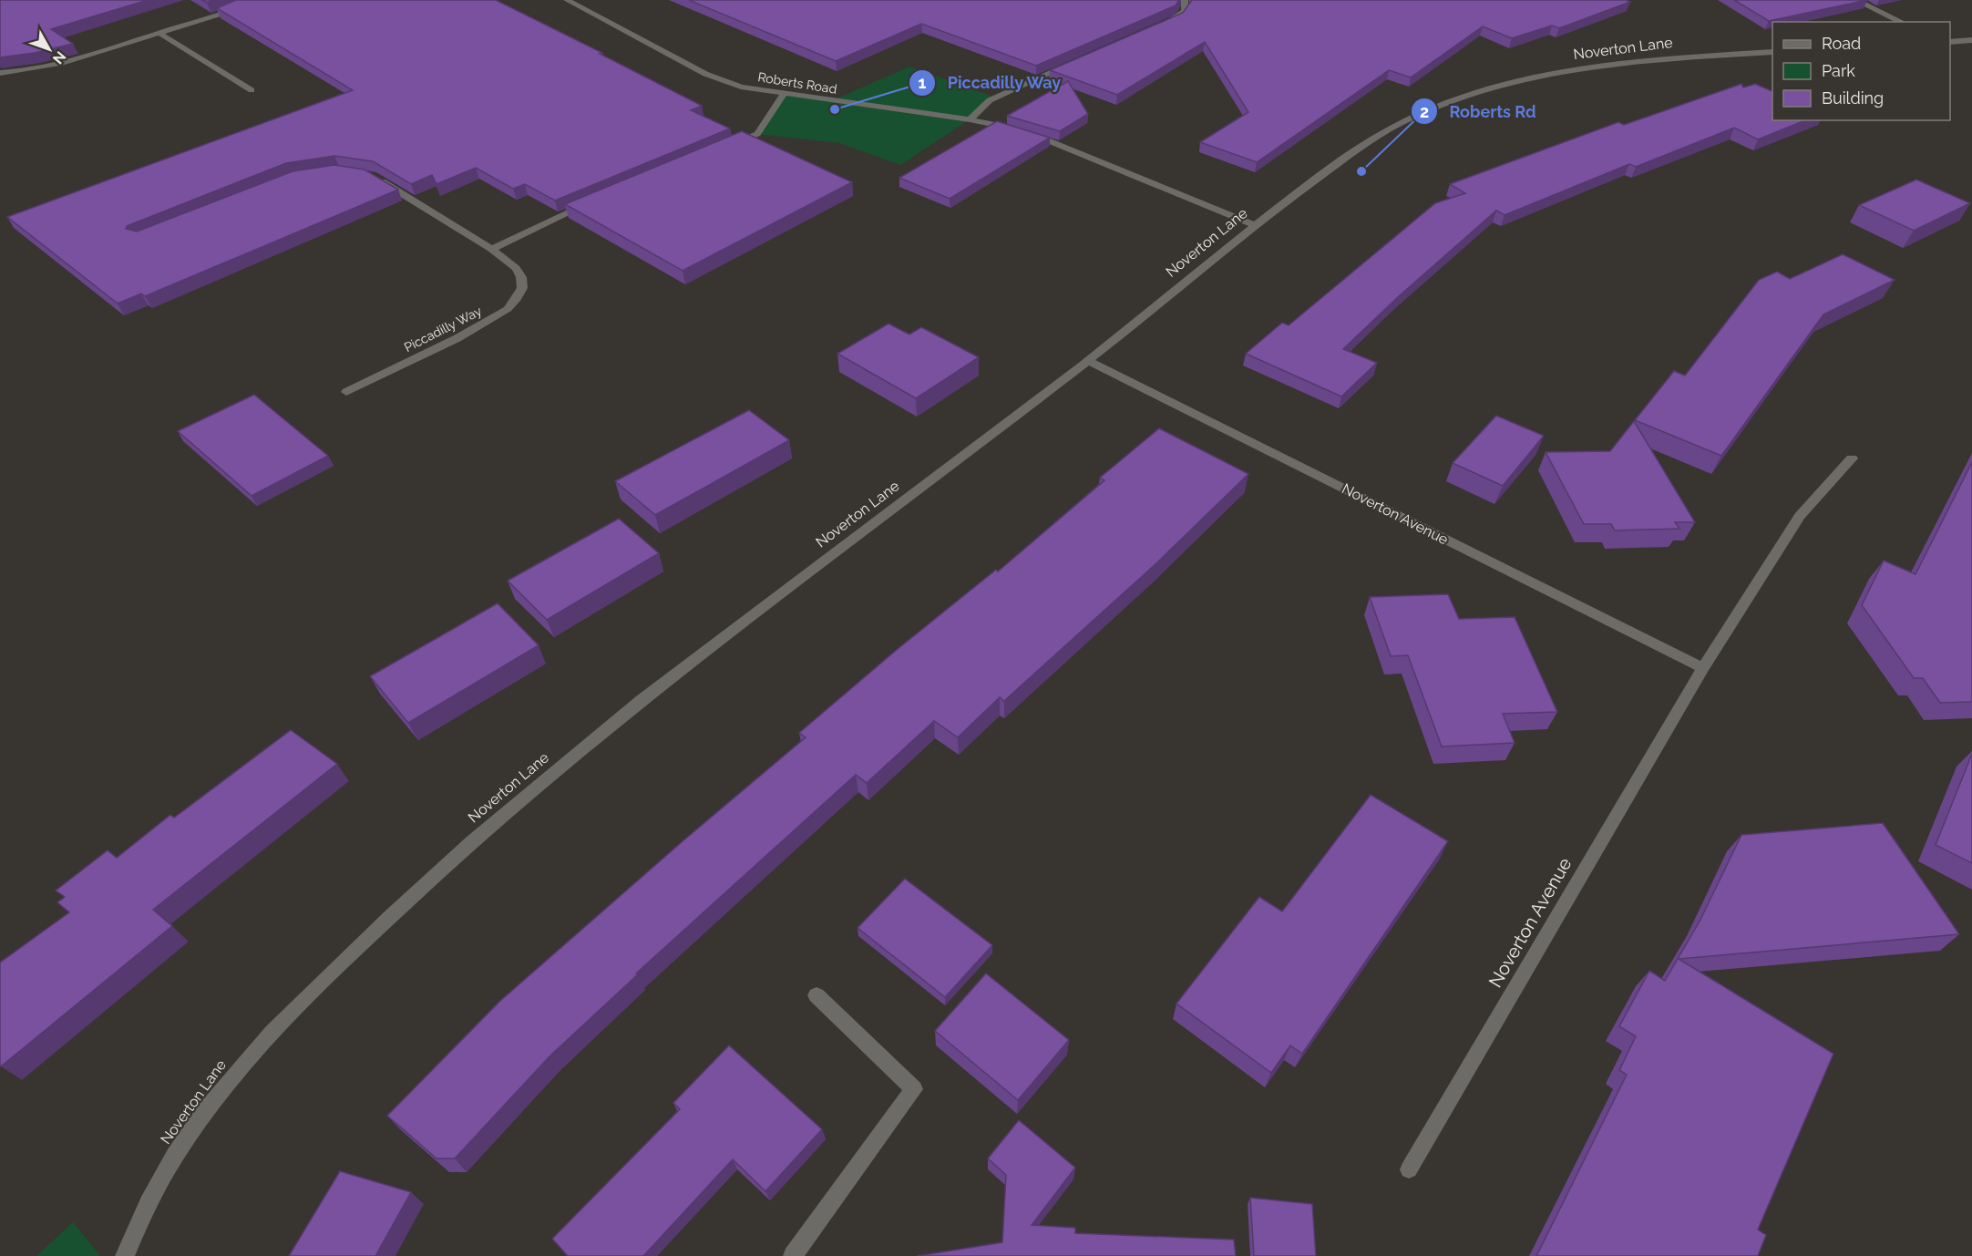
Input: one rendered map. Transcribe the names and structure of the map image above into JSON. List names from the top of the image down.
{
  "streets": {
    "street": [
      "Noverton Lane",
      "Roberts Road",
      "Piccadilly Way",
      "Noverton Avenue"
    ]
  },
  "crossings": [
    ["Noverton Lane", "Roberts Road"],
    ["Noverton Lane", "Noverton Avenue"]
  ],
  "places": ["Piccadilly Way", "Roberts Rd"],
  "legend": ["Road", "Park", "Building"],
  "north": "bottom right"
}
